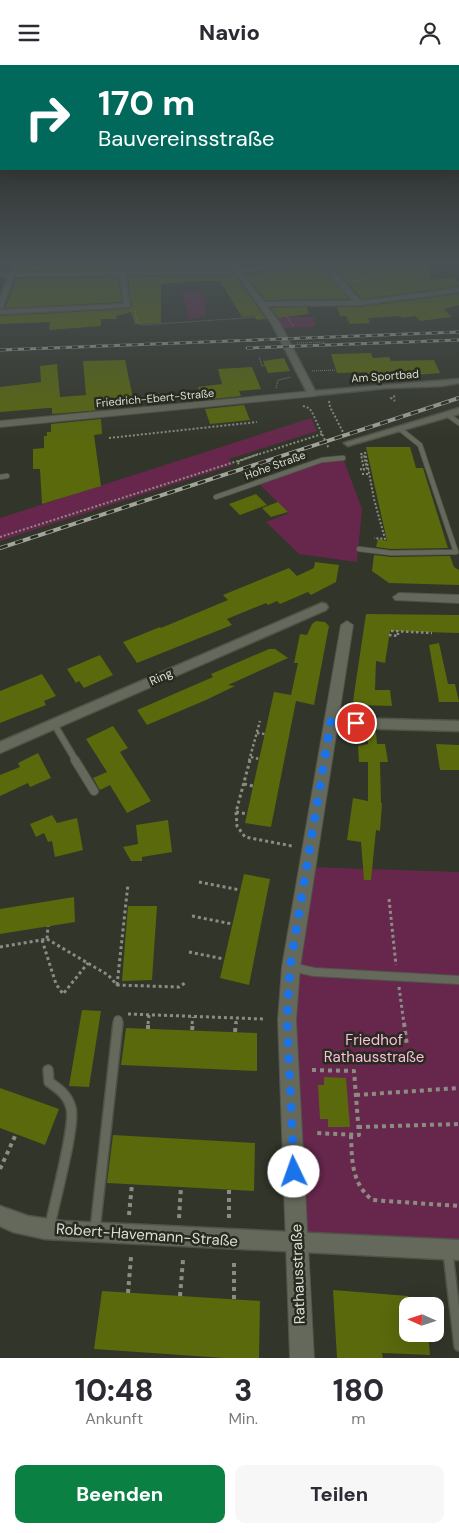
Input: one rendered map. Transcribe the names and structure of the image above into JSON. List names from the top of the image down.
{
  "streets": {
    "street": [
      "Am Sportbad",
      "Friedrich-Ebert-Straße",
      "Ring",
      "Robert-Havemann-Straße",
      "Rathausstraße"
    ],
    "lane": ["Hohe Straße"]
  },
  "crossings": [
    ["Am Sportbad", "Friedrich-Ebert-Straße"],
    ["Robert-Havemann-Straße", "Rathausstraße"]
  ],
  "parks": ["Friedhof Rathausstraße"],
  "north": "left",
  "page": {
    "header": "Navio",
    "turn": ["170 m", "Bauvereinsstraße"],
    "eta": [
      "10:48",
      "Ankunft",
      "3",
      "Min.",
      "180",
      "m"
    ],
    "buttons": ["Beenden", "Teilen"]
  }
}
